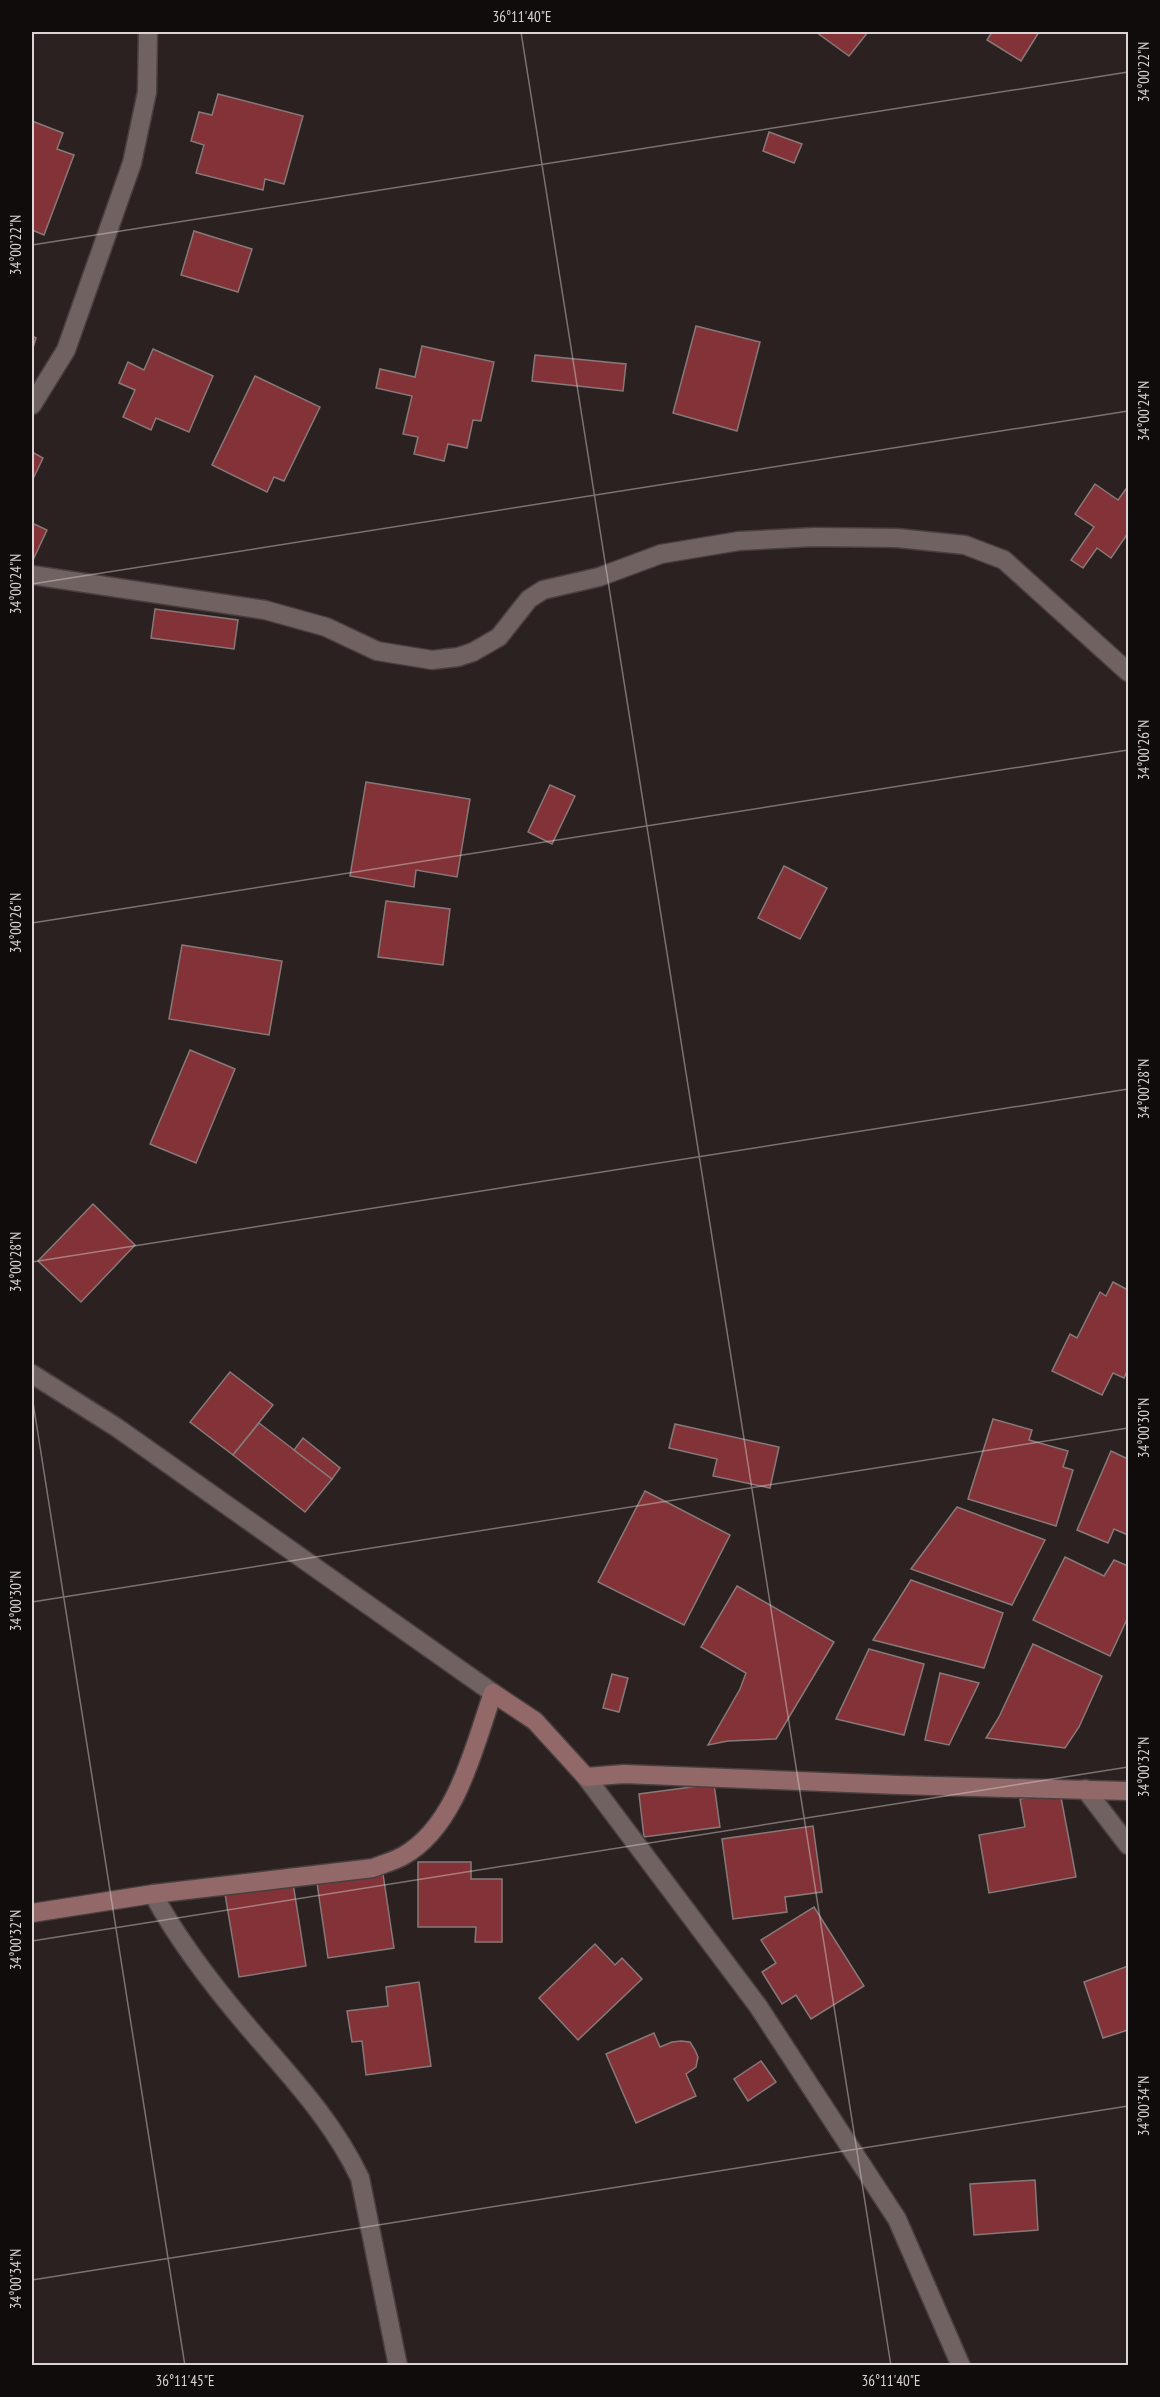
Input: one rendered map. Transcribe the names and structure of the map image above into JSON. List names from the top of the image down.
{
  "coordinates": [
    "36°11'40\"E",
    "34°00'22\"N",
    "34°00'24\"N",
    "34°00'26\"N",
    "34°00'28\"N",
    "34°00'30\"N",
    "34°00'32\"N",
    "34°00'34\"N",
    "36°11'45\"E"
  ]
}
